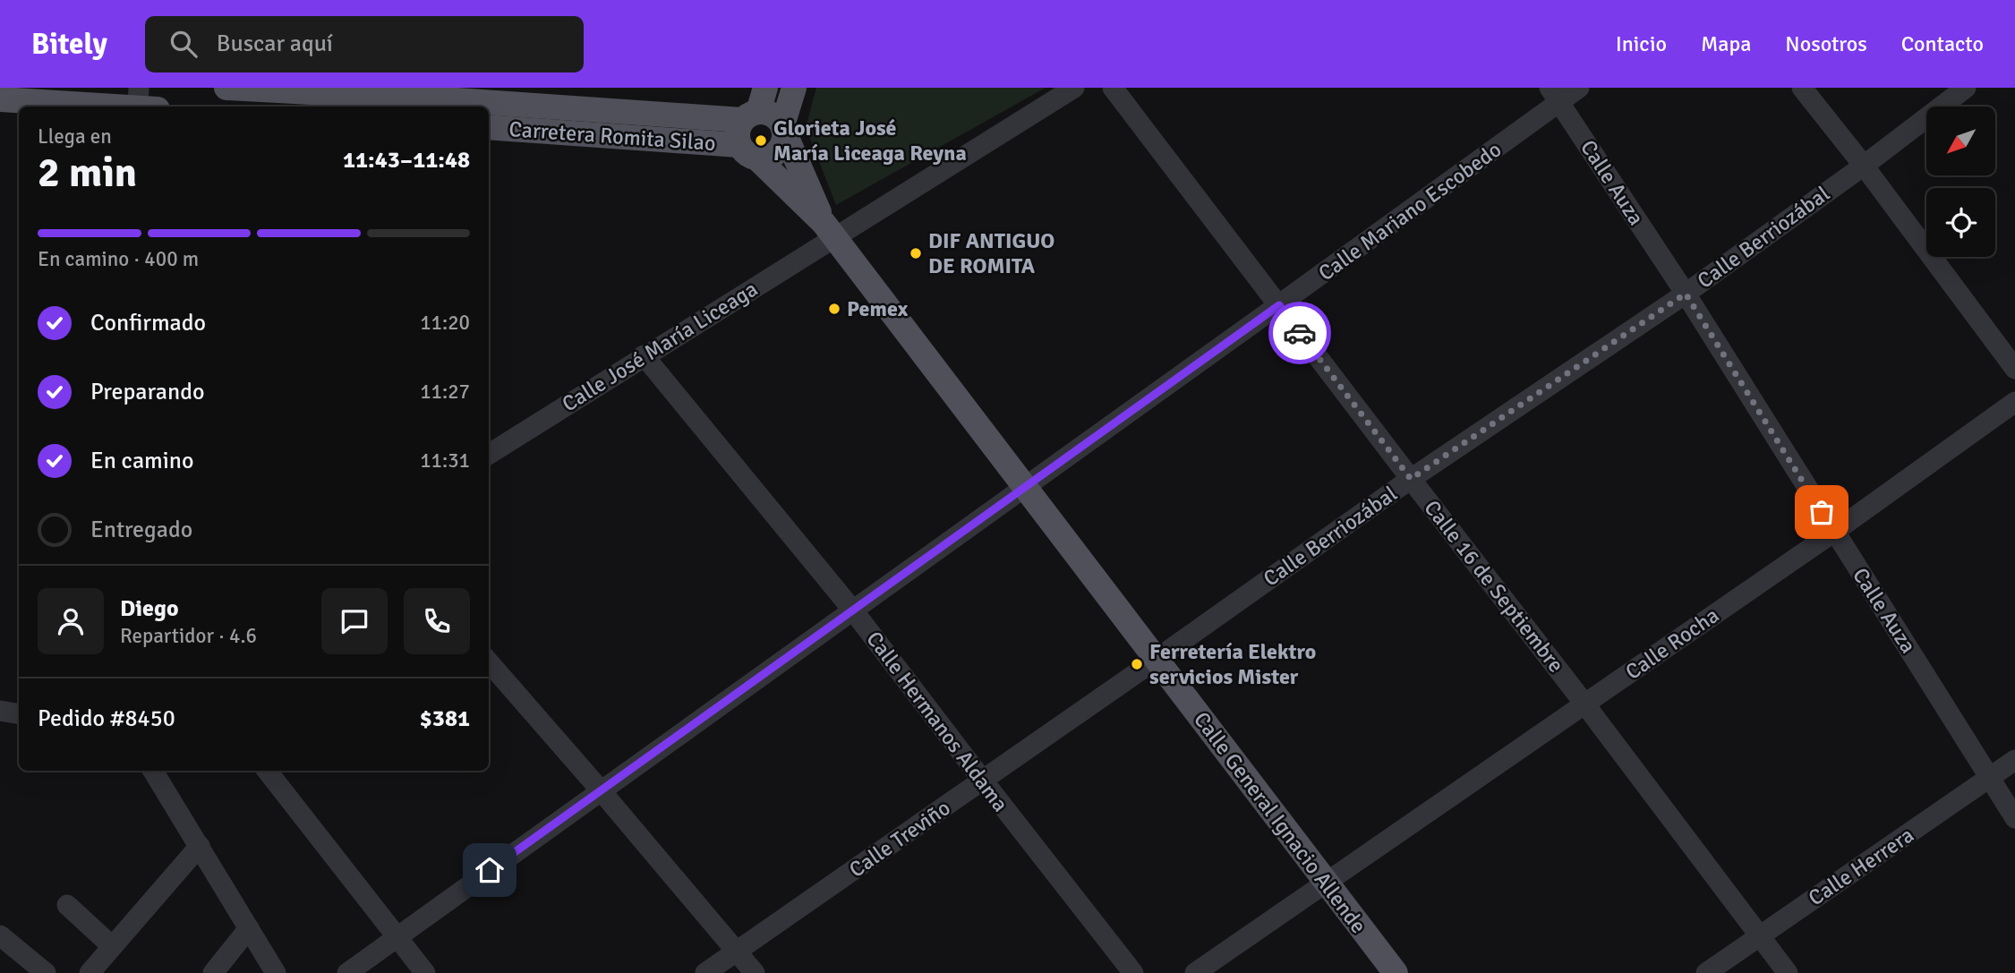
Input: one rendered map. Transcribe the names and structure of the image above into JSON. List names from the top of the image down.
{
  "streets": {
    "main road": ["Carretera Romita Silao", "Calle General Ignacio Allende"],
    "street": [
      "Calle Auza",
      "Calle Mariano Escobedo",
      "Calle Berriozábal",
      "Calle José María Liceaga",
      "Calle 16 de Septiembre",
      "Calle Rocha",
      "Calle Hermanos Aldama",
      "Calle Treviño",
      "Calle Herrera"
    ]
  },
  "crossings": [
    ["Carretera Romita Silao", "Calle General Ignacio Allende"],
    ["Calle Auza", "Calle Mariano Escobedo"],
    ["Calle Auza", "Calle Berriozábal"],
    ["Calle Auza", "Calle Rocha"],
    ["Calle Auza", "Calle Herrera"],
    ["Calle Mariano Escobedo", "Calle 16 de Septiembre"],
    ["Calle Mariano Escobedo", "Calle Hermanos Aldama"],
    ["Calle Mariano Escobedo", "Calle General Ignacio Allende"],
    ["Calle Berriozábal", "Calle 16 de Septiembre"],
    ["Calle Berriozábal", "Calle General Ignacio Allende"],
    ["Calle Berriozábal", "Calle Treviño"],
    ["Calle José María Liceaga", "Calle Hermanos Aldama"],
    ["Calle José María Liceaga", "Calle General Ignacio Allende"],
    ["Calle 16 de Septiembre", "Calle Rocha"],
    ["Calle 16 de Septiembre", "Calle Herrera"],
    ["Calle Rocha", "Calle General Ignacio Allende"],
    ["Calle Hermanos Aldama", "Calle Treviño"],
    ["Calle General Ignacio Allende", "Calle Treviño"]
  ],
  "places": [
    "Glorieta José María Liceaga Reyna",
    "DIF ANTIGUO DE ROMITA",
    "Pemex",
    "Ferretería Elektro servicios Mister"
  ],
  "north": "bottom left",
  "page": {
    "header": "Bitely",
    "search": "Buscar aquí",
    "nav": [
      "Inicio",
      "Mapa",
      "Nosotros",
      "Contacto"
    ],
    "heading": ["2 min", "Llega en", "11:43–11:48"],
    "panel": [
      "Diego",
      "Repartidor · 4.6",
      "Pedido #8450",
      "$381"
    ],
    "bar": "En camino · 400 m",
    "list": [
      ["Confirmado", "11:20"],
      ["Preparando", "11:27"],
      ["En camino", "11:31"],
      "Entregado"
    ]
  }
}
